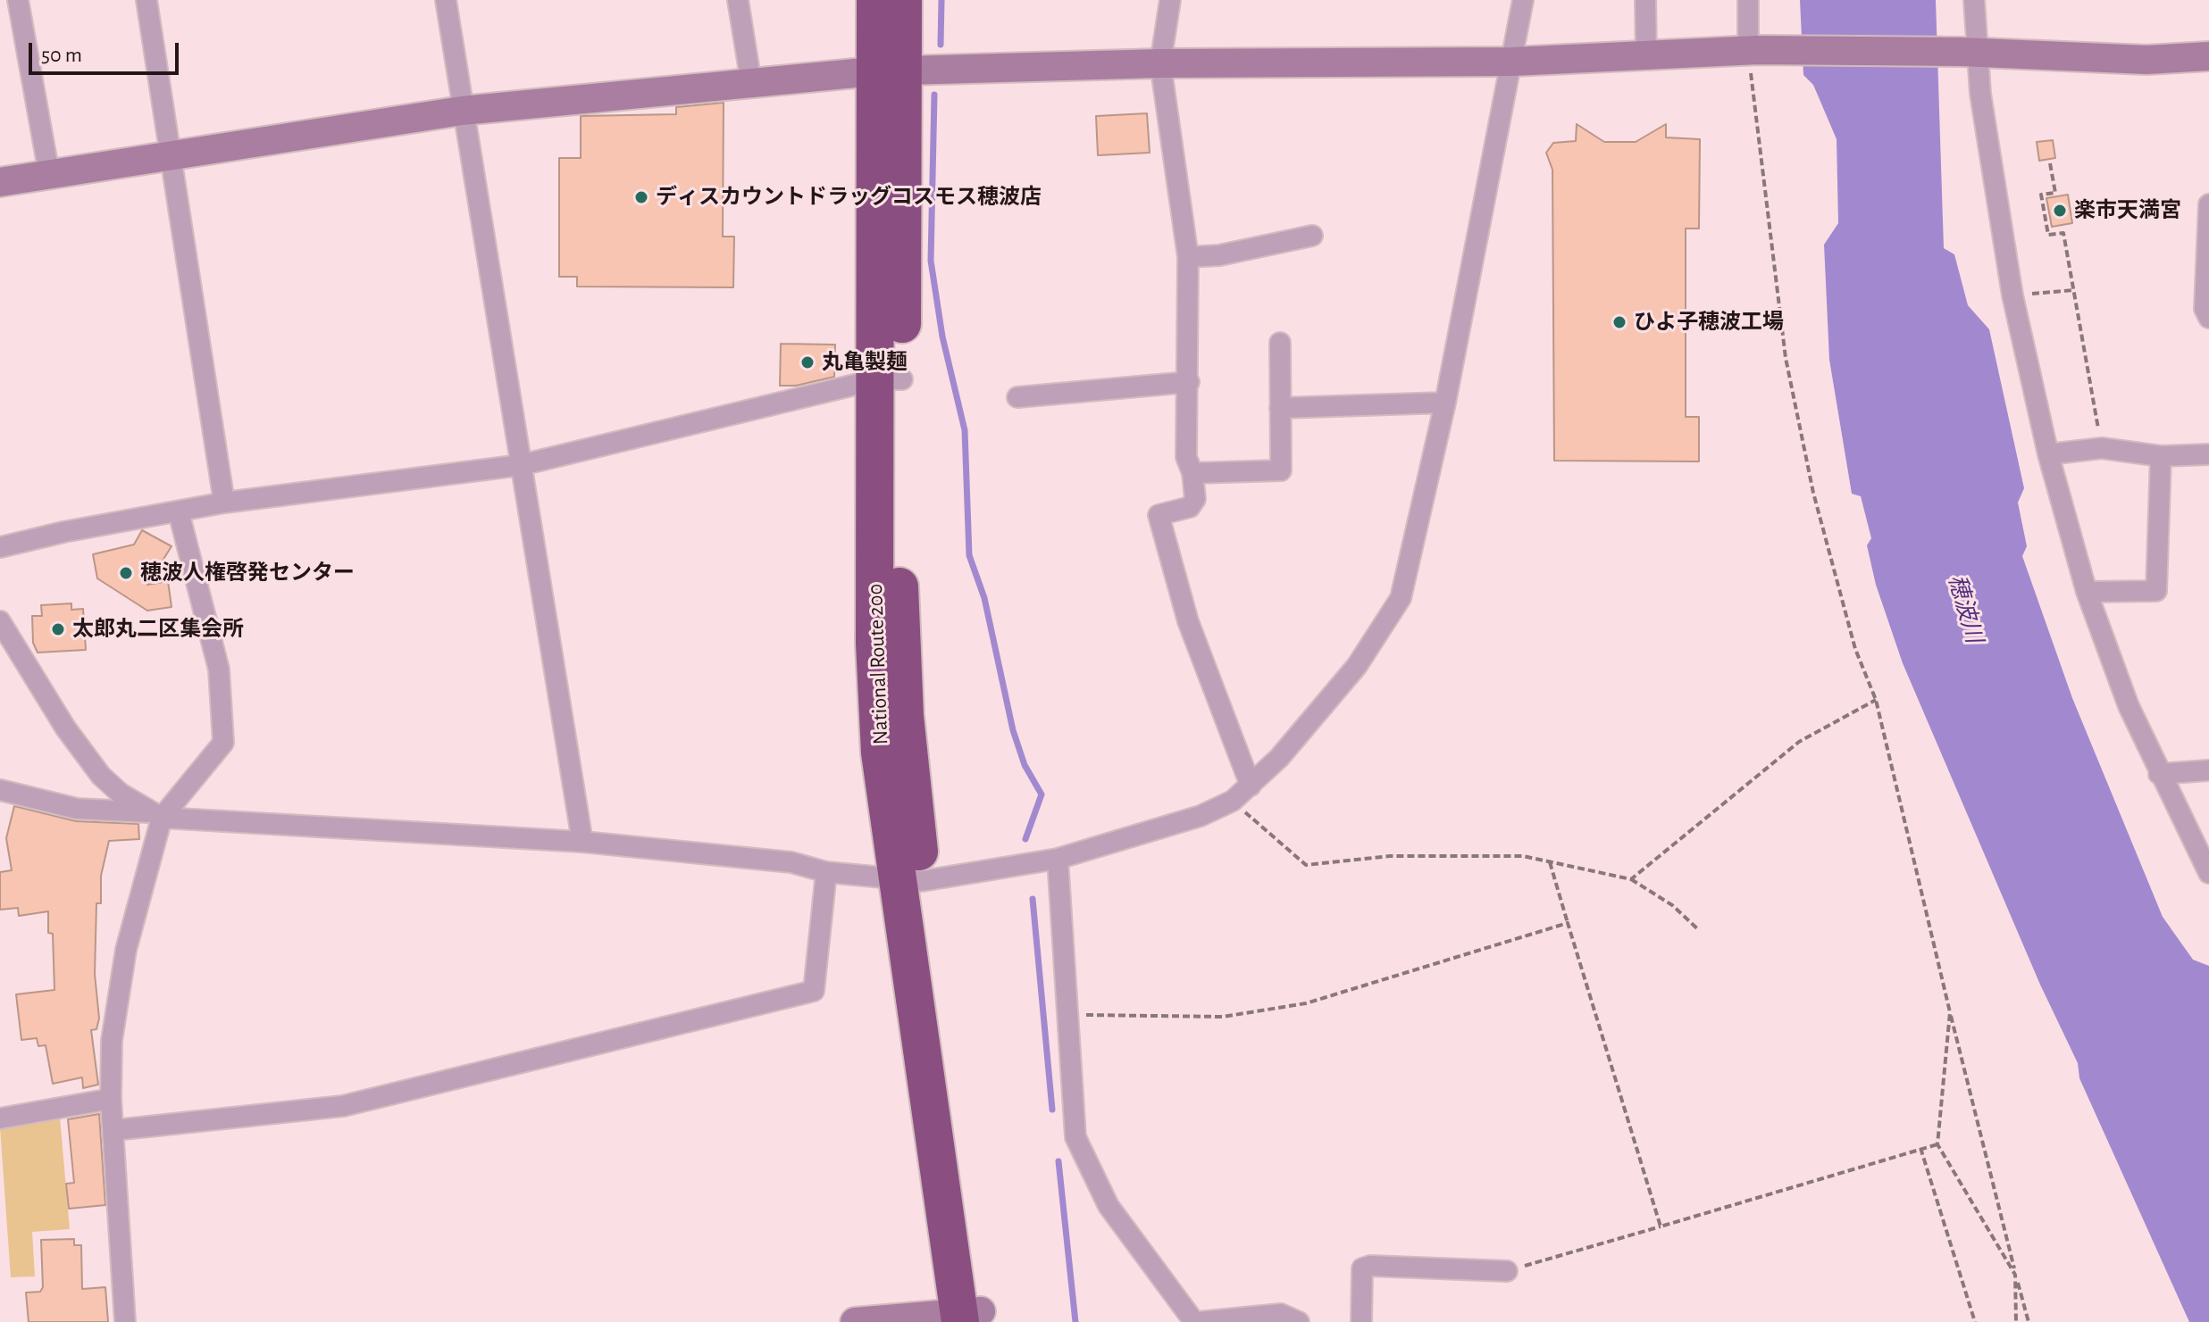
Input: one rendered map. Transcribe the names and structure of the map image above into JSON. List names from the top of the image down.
{
  "streets": {
    "highway": ["National Route 200"]
  },
  "water": ["穂波川"],
  "places": [
    "ディスカウントドラッグコスモス穂波店",
    "楽市天満宮",
    "ひよ子穂波工場",
    "丸亀製麺",
    "穂波人権啓発センター",
    "太郎丸二区集会所"
  ],
  "scale_bar": "50 m"
}
